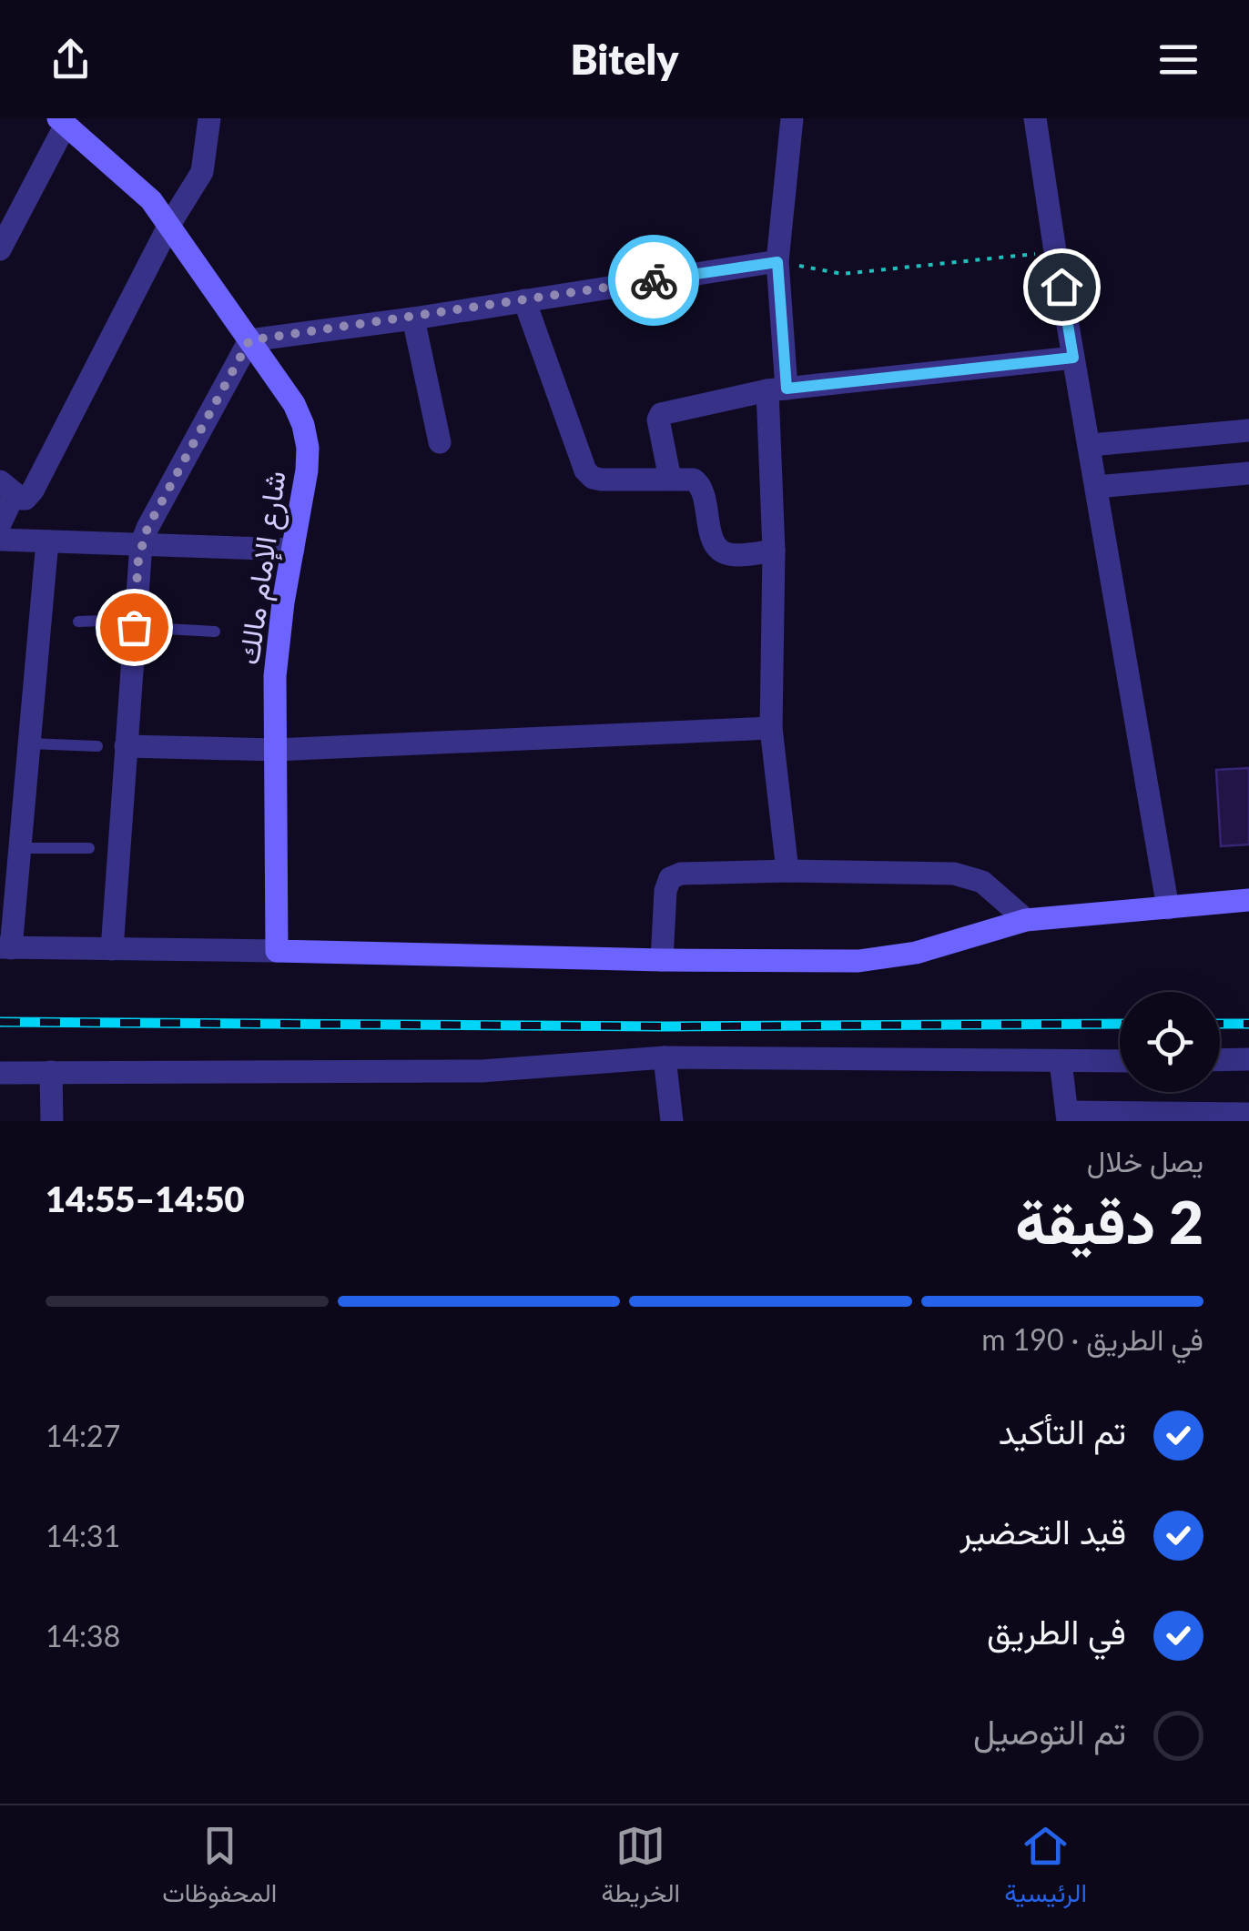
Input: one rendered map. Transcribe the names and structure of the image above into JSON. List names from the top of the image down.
{
  "streets": {
    "street": ["شارع الإمام مالك"]
  },
  "page": {
    "header": "Bitely",
    "heading": ["2 دقيقة", "يصل خلال", "14:50–14:55"],
    "bar": "في الطريق · 190 m",
    "list": [
      ["تم التأكيد", "14:27"],
      ["قيد التحضير", "14:31"],
      ["في الطريق", "14:38"],
      "تم التوصيل"
    ],
    "tabs": ["الرئيسية", "الخريطة", "المحفوظات"]
  }
}
